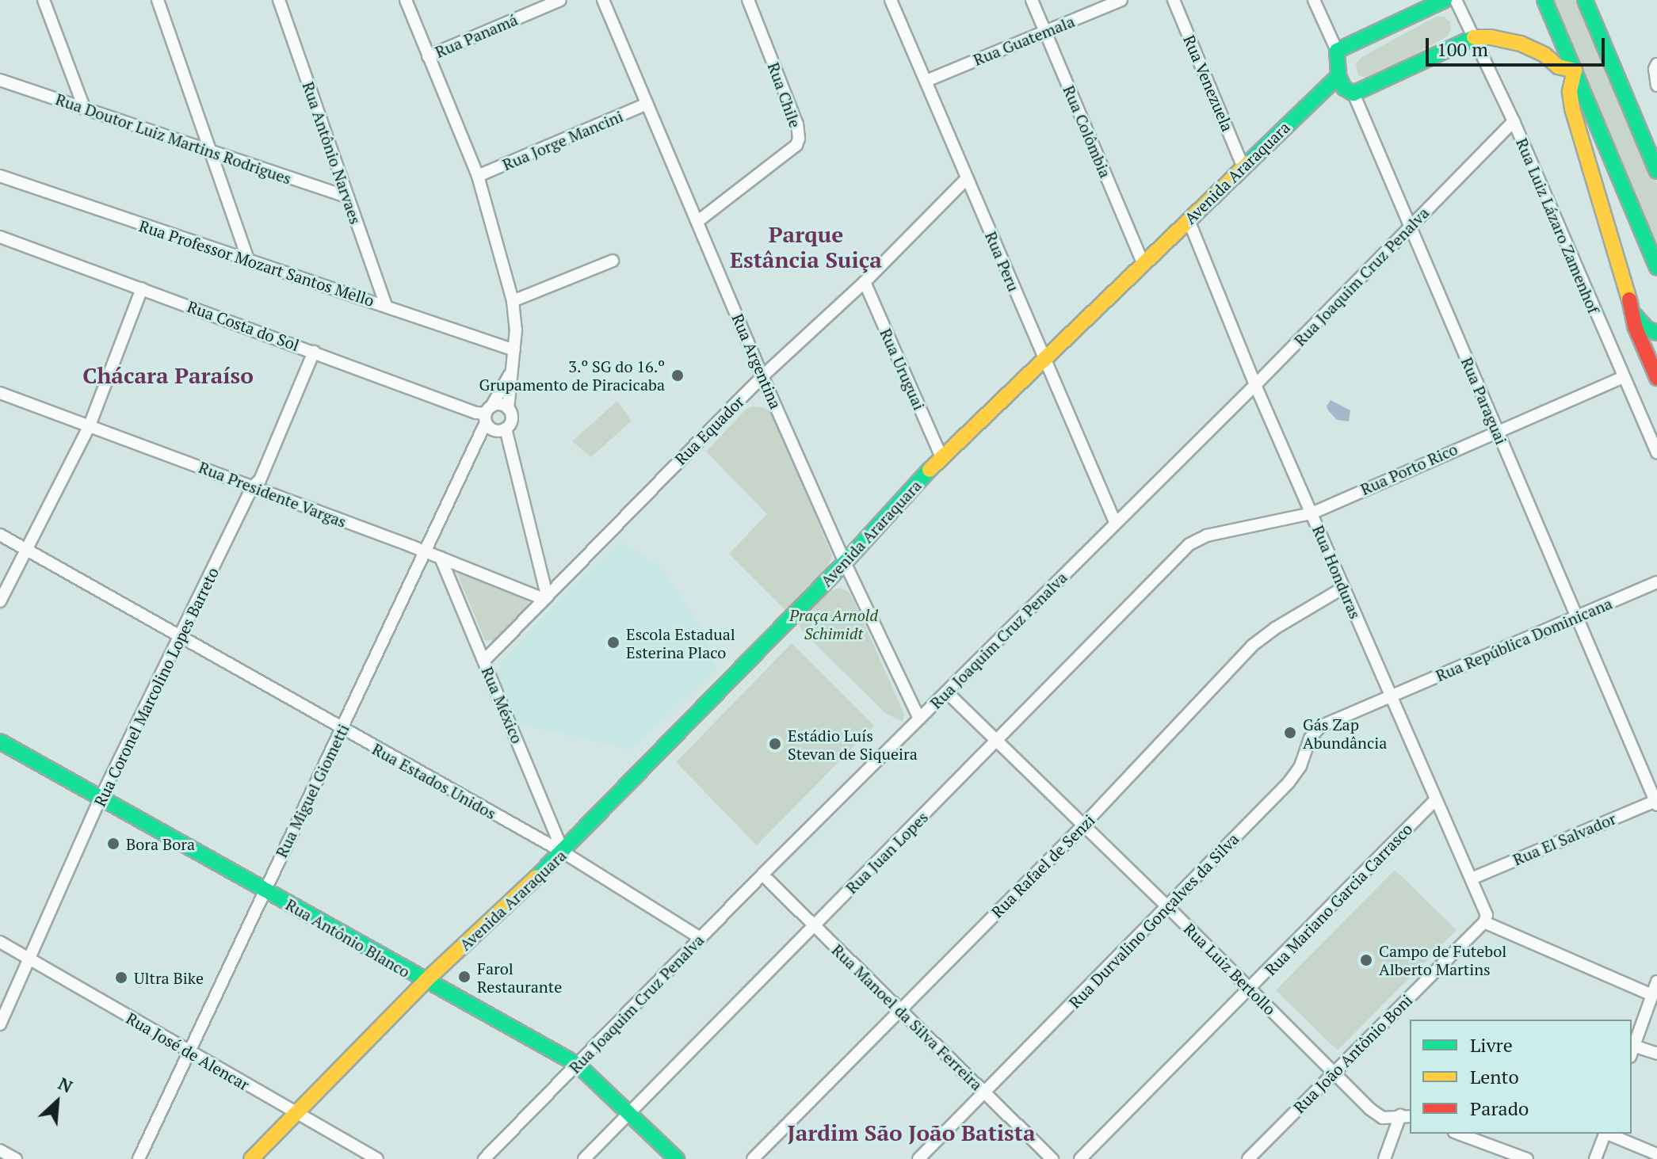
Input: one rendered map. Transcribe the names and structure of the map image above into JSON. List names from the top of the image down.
{
  "streets": {
    "main road": ["Avenida Araraquara", "Rua Paraguai", "Rua Antônio Blanco"],
    "street": [
      "Rua Panamá",
      "Rua Guatemala",
      "Rua Venezuela",
      "Rua Chile",
      "Rua Colômbia",
      "Rua Doutor Luiz Martins Rodrigues",
      "Rua Jorge Mancini",
      "Rua Antônio Narvaes",
      "Rua Luiz Lázaro Zamenhof",
      "Rua Peru",
      "Rua Professor Mozart Santos Mello",
      "Rua Joaquim Cruz Penalva",
      "Rua Costa do Sol",
      "Rua Argentina",
      "Rua Uruguai",
      "Rua Equador",
      "Rua Porto Rico",
      "Rua Presidente Vargas",
      "Rua Honduras",
      "Rua República Dominicana",
      "Rua Coronel Marcolino Lopes Barreto",
      "Rua México",
      "Rua Estados Unidos",
      "Rua Miguel Giometti",
      "Rua El Salvador",
      "Rua Juan Lopes",
      "Rua Rafael de Senzi",
      "Rua Mariano Garcia Carrasco",
      "Rua Durvalino Gonçalves da Silva",
      "Rua Luiz Bertollo",
      "Rua Manoel da Silva Ferreira",
      "Rua José de Alencar",
      "Rua João Antônio Boni"
    ]
  },
  "crossings": [
    ["Rua Panamá", "Rua Miguel Giometti"],
    ["Rua Guatemala", "Rua Colômbia"],
    ["Rua Guatemala", "Rua Peru"],
    ["Rua Venezuela", "Avenida Araraquara"],
    ["Rua Chile", "Rua Argentina"],
    ["Rua Colômbia", "Avenida Araraquara"],
    ["Rua Doutor Luiz Martins Rodrigues", "Rua Antônio Narvaes"],
    ["Rua Jorge Mancini", "Rua Argentina"],
    ["Rua Jorge Mancini", "Rua Miguel Giometti"],
    ["Rua Antônio Narvaes", "Rua Professor Mozart Santos Mello"],
    ["Avenida Araraquara", "Rua Peru"],
    ["Avenida Araraquara", "Rua Argentina"],
    ["Avenida Araraquara", "Rua Uruguai"],
    ["Avenida Araraquara", "Rua Paraguai"],
    ["Avenida Araraquara", "Rua Honduras"],
    ["Avenida Araraquara", "Rua México"],
    ["Avenida Araraquara", "Rua Estados Unidos"],
    ["Avenida Araraquara", "Rua Antônio Blanco"],
    ["Avenida Araraquara", "Rua José de Alencar"],
    ["Rua Luiz Lázaro Zamenhof", "Rua Joaquim Cruz Penalva"],
    ["Rua Luiz Lázaro Zamenhof", "Rua Porto Rico"],
    ["Rua Peru", "Rua Joaquim Cruz Penalva"],
    ["Rua Peru", "Rua Equador"],
    ["Rua Professor Mozart Santos Mello", "Rua Miguel Giometti"],
    ["Rua Joaquim Cruz Penalva", "Rua Argentina"],
    ["Rua Joaquim Cruz Penalva", "Rua Paraguai"],
    ["Rua Joaquim Cruz Penalva", "Rua Honduras"],
    ["Rua Joaquim Cruz Penalva", "Rua Estados Unidos"],
    ["Rua Joaquim Cruz Penalva", "Rua Antônio Blanco"],
    ["Rua Joaquim Cruz Penalva", "Rua Luiz Bertollo"],
    ["Rua Joaquim Cruz Penalva", "Rua Manoel da Silva Ferreira"],
    ["Rua Costa do Sol", "Rua Coronel Marcolino Lopes Barreto"],
    ["Rua Costa do Sol", "Rua Miguel Giometti"],
    ["Rua Argentina", "Rua Equador"],
    ["Rua Uruguai", "Rua Equador"],
    ["Rua Paraguai", "Rua Porto Rico"],
    ["Rua Paraguai", "Rua República Dominicana"],
    ["Rua Paraguai", "Rua El Salvador"],
    ["Rua Equador", "Rua Presidente Vargas"],
    ["Rua Equador", "Rua México"],
    ["Rua Porto Rico", "Rua Honduras"],
    ["Rua Porto Rico", "Rua Juan Lopes"],
    ["Rua Presidente Vargas", "Rua Coronel Marcolino Lopes Barreto"],
    ["Rua Presidente Vargas", "Rua México"],
    ["Rua Presidente Vargas", "Rua Miguel Giometti"],
    ["Rua Honduras", "Rua República Dominicana"],
    ["Rua Honduras", "Rua El Salvador"],
    ["Rua Honduras", "Rua Rafael de Senzi"],
    ["Rua Honduras", "Rua Mariano Garcia Carrasco"],
    ["Rua Honduras", "Rua Durvalino Gonçalves da Silva"],
    ["Rua Honduras", "Rua João Antônio Boni"],
    ["Rua República Dominicana", "Rua Durvalino Gonçalves da Silva"],
    ["Rua Coronel Marcolino Lopes Barreto", "Rua Estados Unidos"],
    ["Rua Coronel Marcolino Lopes Barreto", "Rua Antônio Blanco"],
    ["Rua Coronel Marcolino Lopes Barreto", "Rua José de Alencar"],
    ["Rua México", "Rua Estados Unidos"],
    ["Rua Estados Unidos", "Rua Miguel Giometti"],
    ["Rua Miguel Giometti", "Rua Antônio Blanco"],
    ["Rua Miguel Giometti", "Rua José de Alencar"],
    ["Rua Juan Lopes", "Rua Antônio Blanco"],
    ["Rua Juan Lopes", "Rua Luiz Bertollo"],
    ["Rua Juan Lopes", "Rua Manoel da Silva Ferreira"],
    ["Rua Rafael de Senzi", "Rua Luiz Bertollo"],
    ["Rua Rafael de Senzi", "Rua Manoel da Silva Ferreira"],
    ["Rua Mariano Garcia Carrasco", "Rua Luiz Bertollo"],
    ["Rua Durvalino Gonçalves da Silva", "Rua Luiz Bertollo"],
    ["Rua Durvalino Gonçalves da Silva", "Rua Manoel da Silva Ferreira"],
    ["Rua Luiz Bertollo", "Rua João Antônio Boni"]
  ],
  "districts": ["Parque Estância Suiça", "Chácara Paraíso", "Jardim São João Batista"],
  "parks": ["Praça Arnold Schimidt"],
  "places": [
    "3.º SG do 16.º Grupamento de Piracicaba",
    "Escola Estadual Esterina Placo",
    "Gás Zap Abundância",
    "Estádio Luís Stevan de Siqueira",
    "Bora Bora",
    "Campo de Futebol Alberto Martins",
    "Farol Restaurante",
    "Ultra Bike"
  ],
  "legend": ["Livre", "Lento", "Parado"],
  "scale_bar": "100 m",
  "north": "top right"
}
